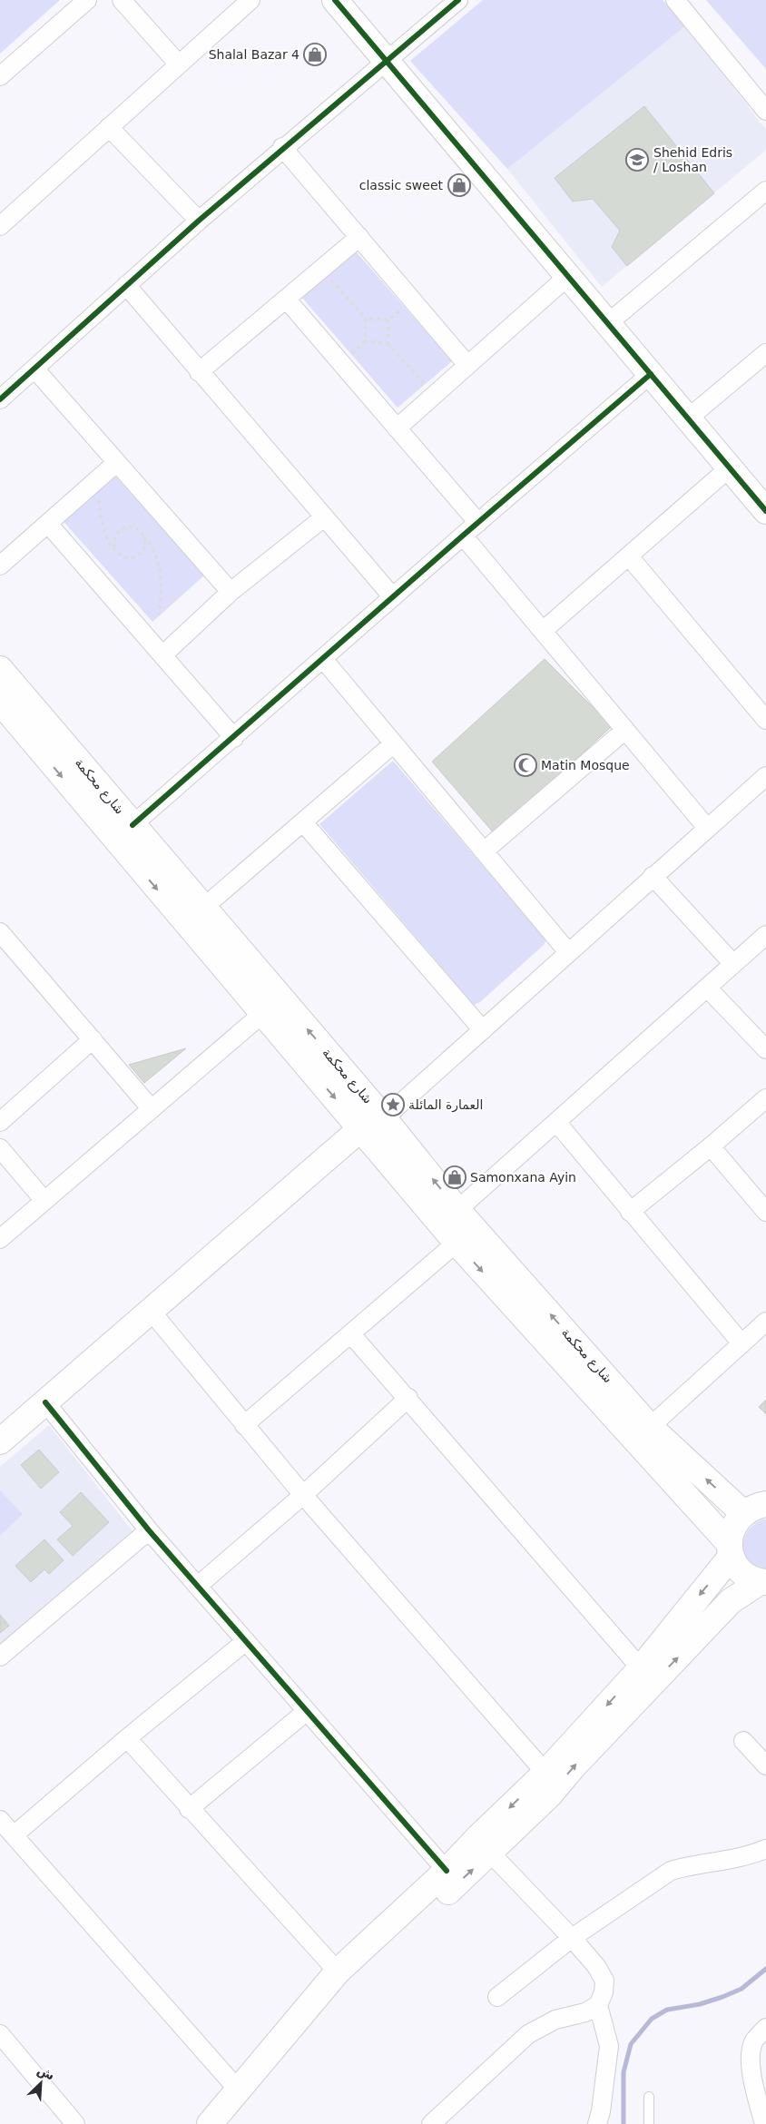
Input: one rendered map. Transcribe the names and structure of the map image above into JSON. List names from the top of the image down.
{
  "streets": {
    "main road": ["شارع محكمة"]
  },
  "places": {
    "shop": ["Shalal Bazar 4", "classic sweet", "Samonxana Ayin"],
    "school or university": ["Shehid Edris / Loshan"],
    "mosque": ["Matin Mosque"],
    "place": ["العمارة المائلة"]
  },
  "north": "top right"
}
